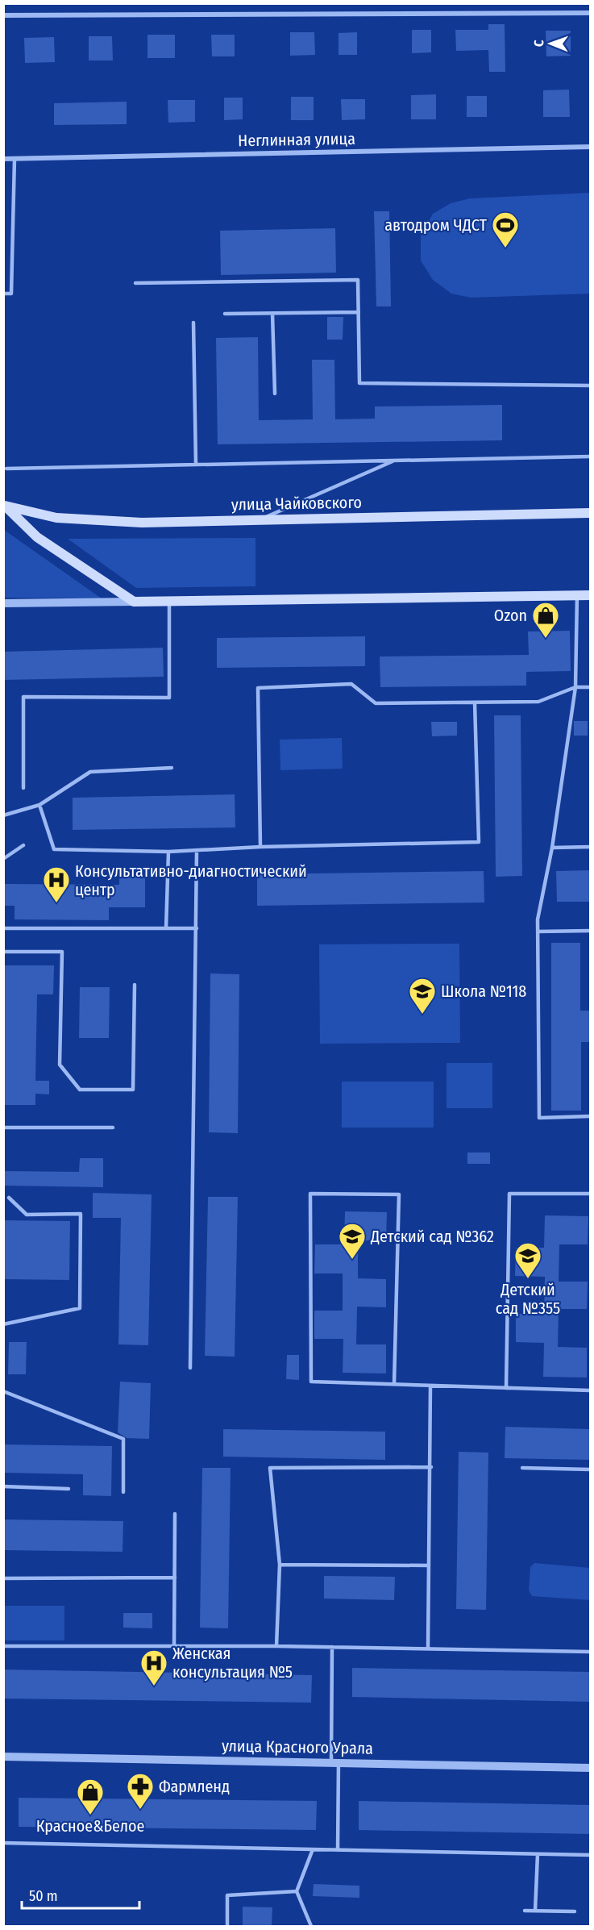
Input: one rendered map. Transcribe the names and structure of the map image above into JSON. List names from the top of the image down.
{
  "streets": {
    "main road": ["улица Чайковского"],
    "street": ["Неглинная улица", "улица Красного Урала"]
  },
  "places": {
    "sports": ["автодром ЧДСТ"],
    "shop": ["Ozon", "Красное&Белое"],
    "hospital": ["Консультативно-диагностический центр", "Женская консультация №5"],
    "school or university": ["Школа №118", "Детский сад №362", "Детский сад №355"],
    "pharmacy": ["Фармленд"]
  },
  "scale_bar": "50 m",
  "north": "left"
}
